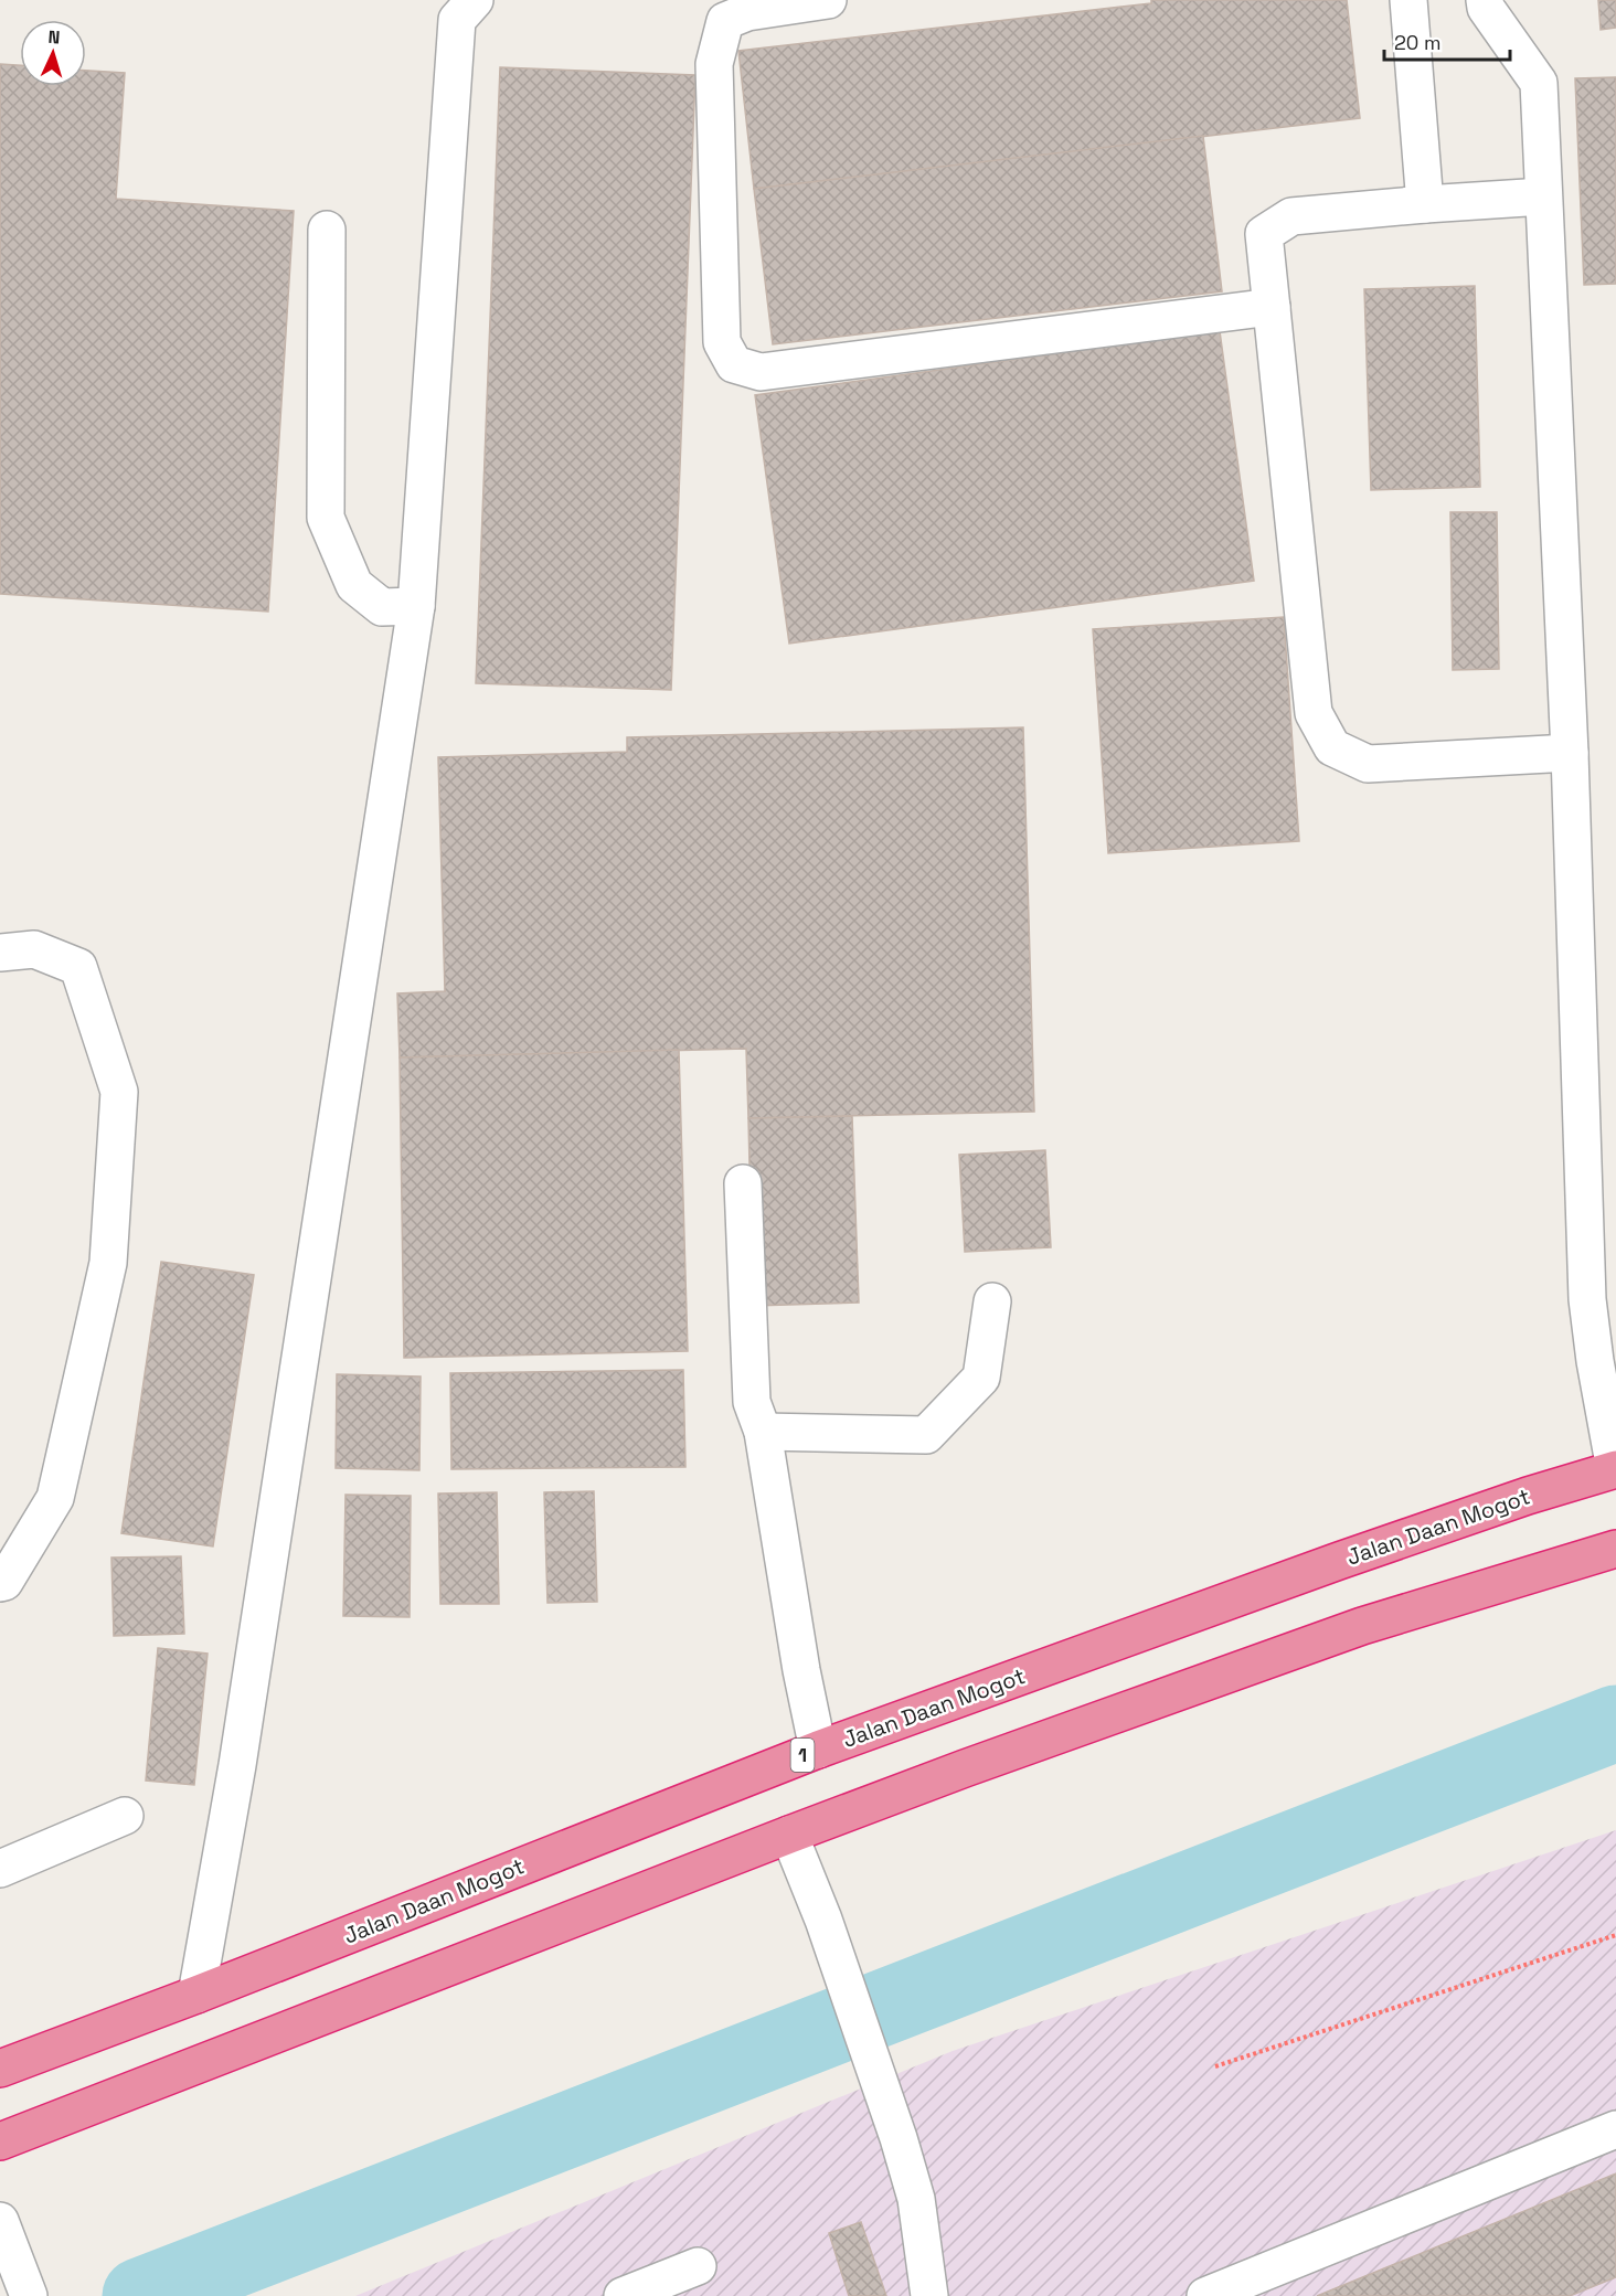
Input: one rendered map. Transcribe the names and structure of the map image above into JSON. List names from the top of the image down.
{
  "streets": {
    "highway": ["Jalan Daan Mogot", "1"]
  },
  "scale_bar": "20 m",
  "north": "top"
}
